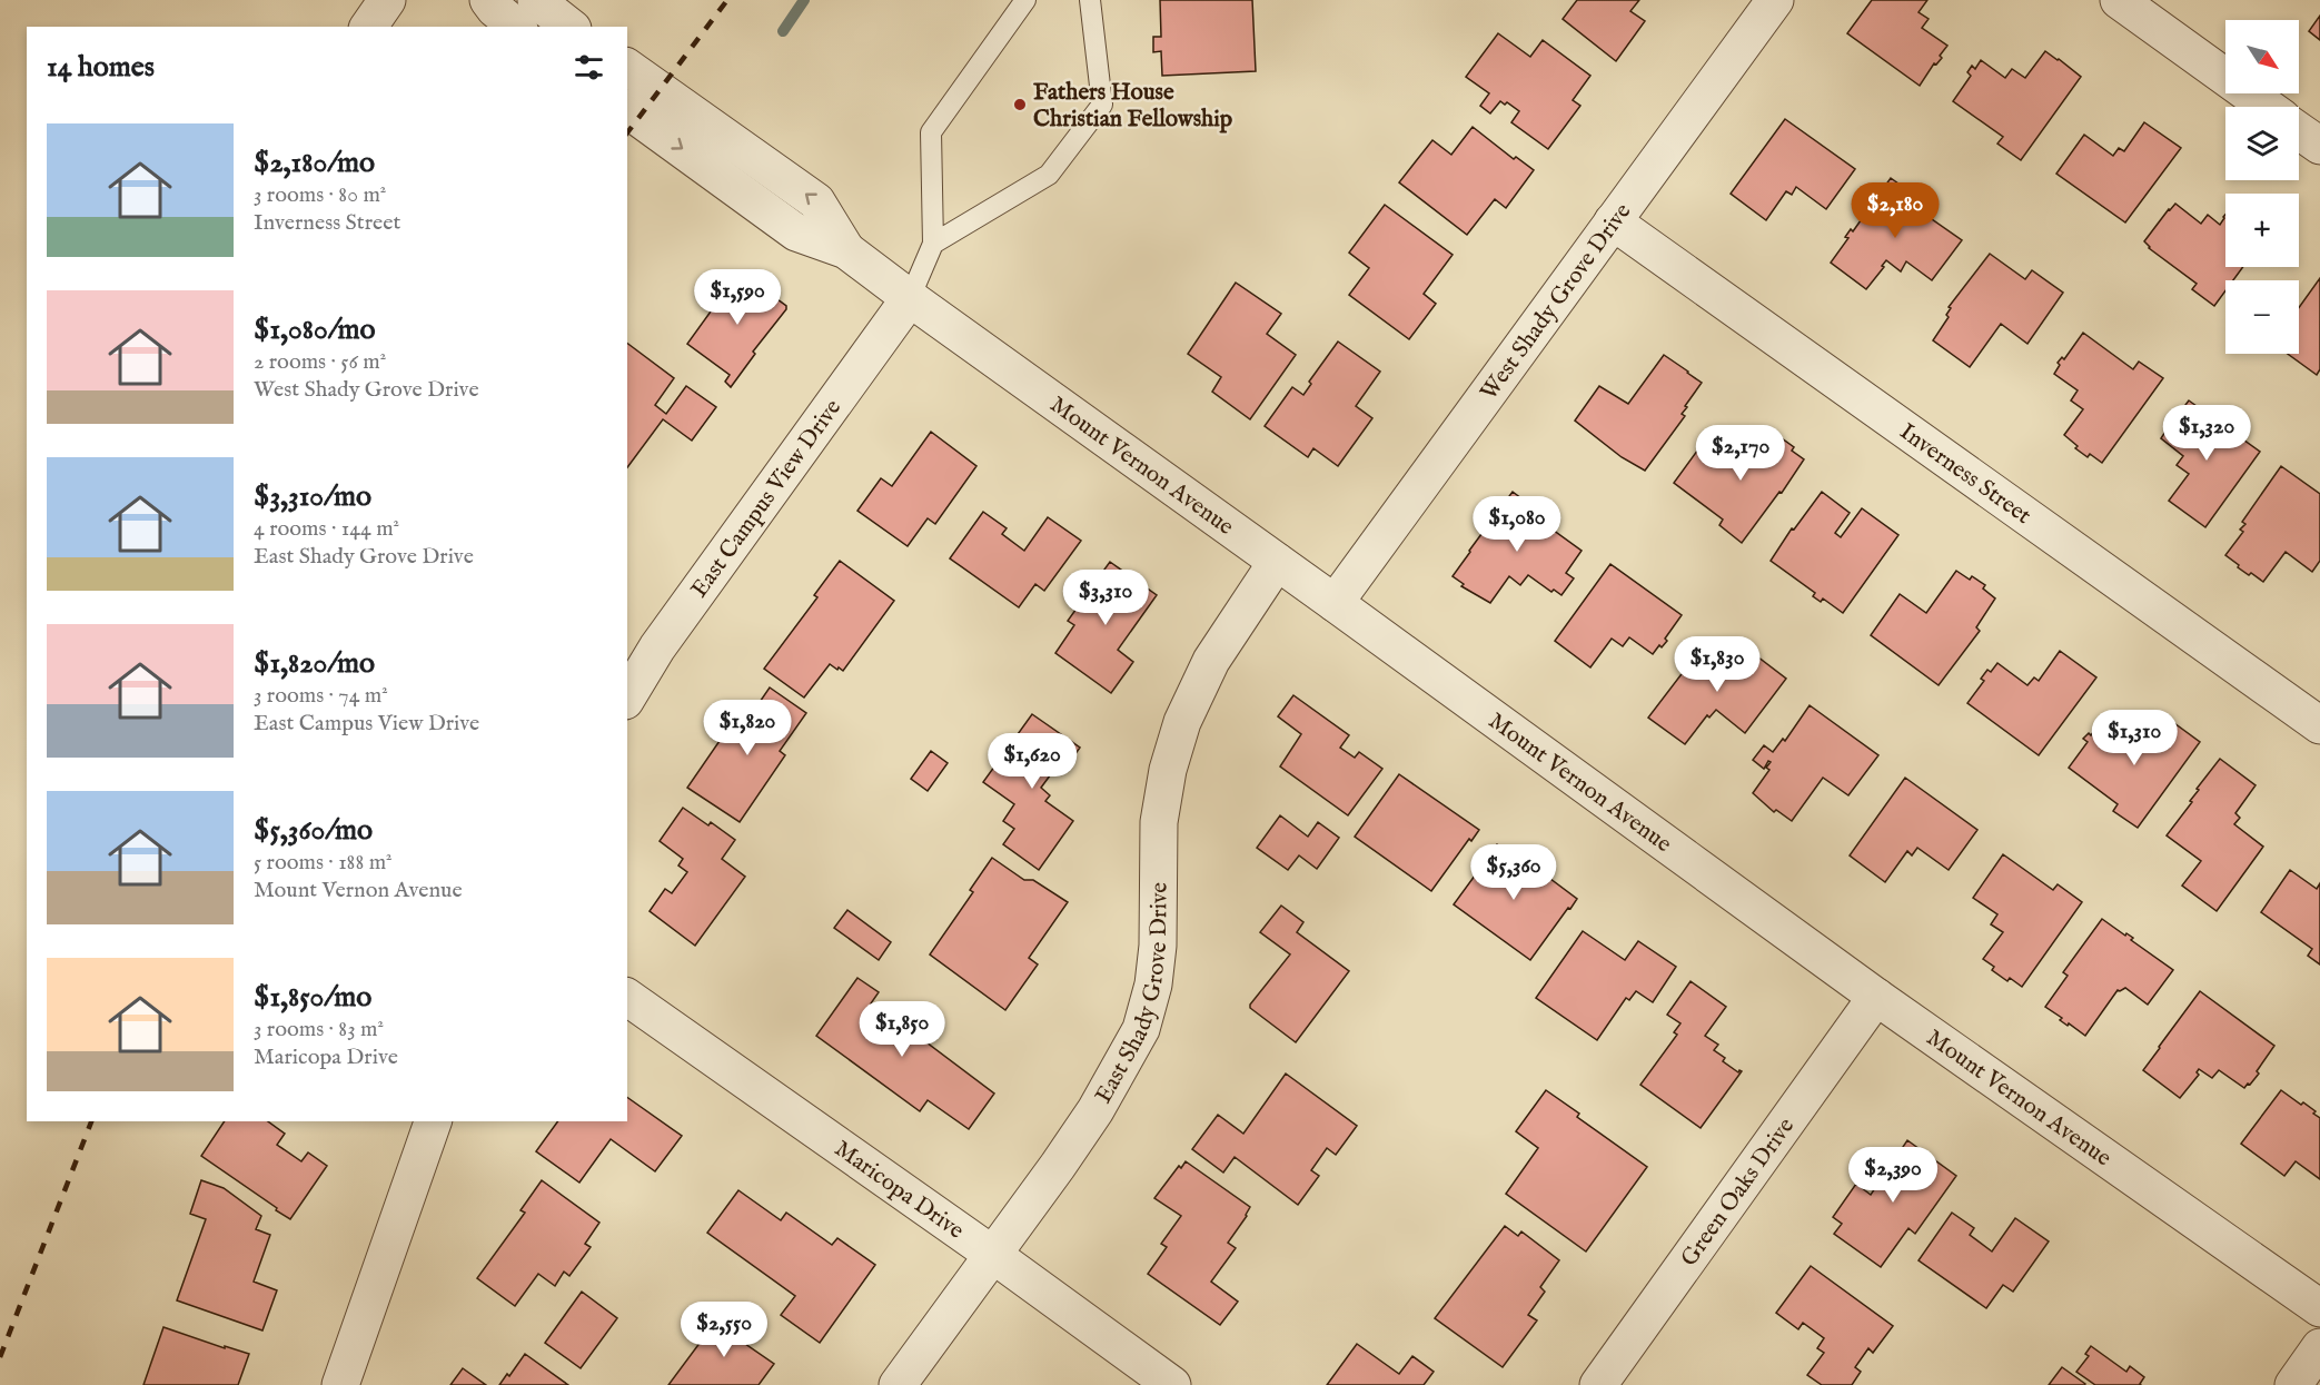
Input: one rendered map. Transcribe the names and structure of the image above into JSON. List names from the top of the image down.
{
  "streets": {
    "street": [
      "West Shady Grove Drive",
      "Mount Vernon Avenue",
      "Inverness Street",
      "East Campus View Drive",
      "East Shady Grove Drive",
      "Maricopa Drive",
      "Green Oaks Drive"
    ]
  },
  "crossings": [
    ["West Shady Grove Drive", "Mount Vernon Avenue"],
    ["West Shady Grove Drive", "Inverness Street"],
    ["Mount Vernon Avenue", "East Campus View Drive"],
    ["Mount Vernon Avenue", "East Shady Grove Drive"],
    ["Mount Vernon Avenue", "Green Oaks Drive"],
    ["East Shady Grove Drive", "Maricopa Drive"]
  ],
  "places": ["Fathers House Christian Fellowship"],
  "north": "bottom right",
  "page": {
    "map_buttons": ["+", "−"],
    "heading": "14 homes",
    "list": [
      {
        "name": "$2,180/mo",
        "note": "3 rooms · 80 m² · Inverness Street"
      },
      {
        "name": "$1,080/mo",
        "note": "2 rooms · 56 m² · West Shady Grove Drive"
      },
      {
        "name": "$3,310/mo",
        "note": "4 rooms · 144 m² · East Shady Grove Drive"
      },
      {
        "name": "$1,820/mo",
        "note": "3 rooms · 74 m² · East Campus View Drive"
      },
      {
        "name": "$5,360/mo",
        "note": "5 rooms · 188 m² · Mount Vernon Avenue"
      },
      {
        "name": "$1,850/mo",
        "note": "3 rooms · 83 m² · Maricopa Drive"
      }
    ],
    "price": [
      "$2,180",
      "$1,590",
      "$1,320",
      "$2,170",
      "$1,080",
      "$3,310",
      "$1,830",
      "$1,820",
      "$1,310",
      "$1,620",
      "$5,360",
      "$1,850",
      "$2,390",
      "$2,550"
    ]
  }
}
